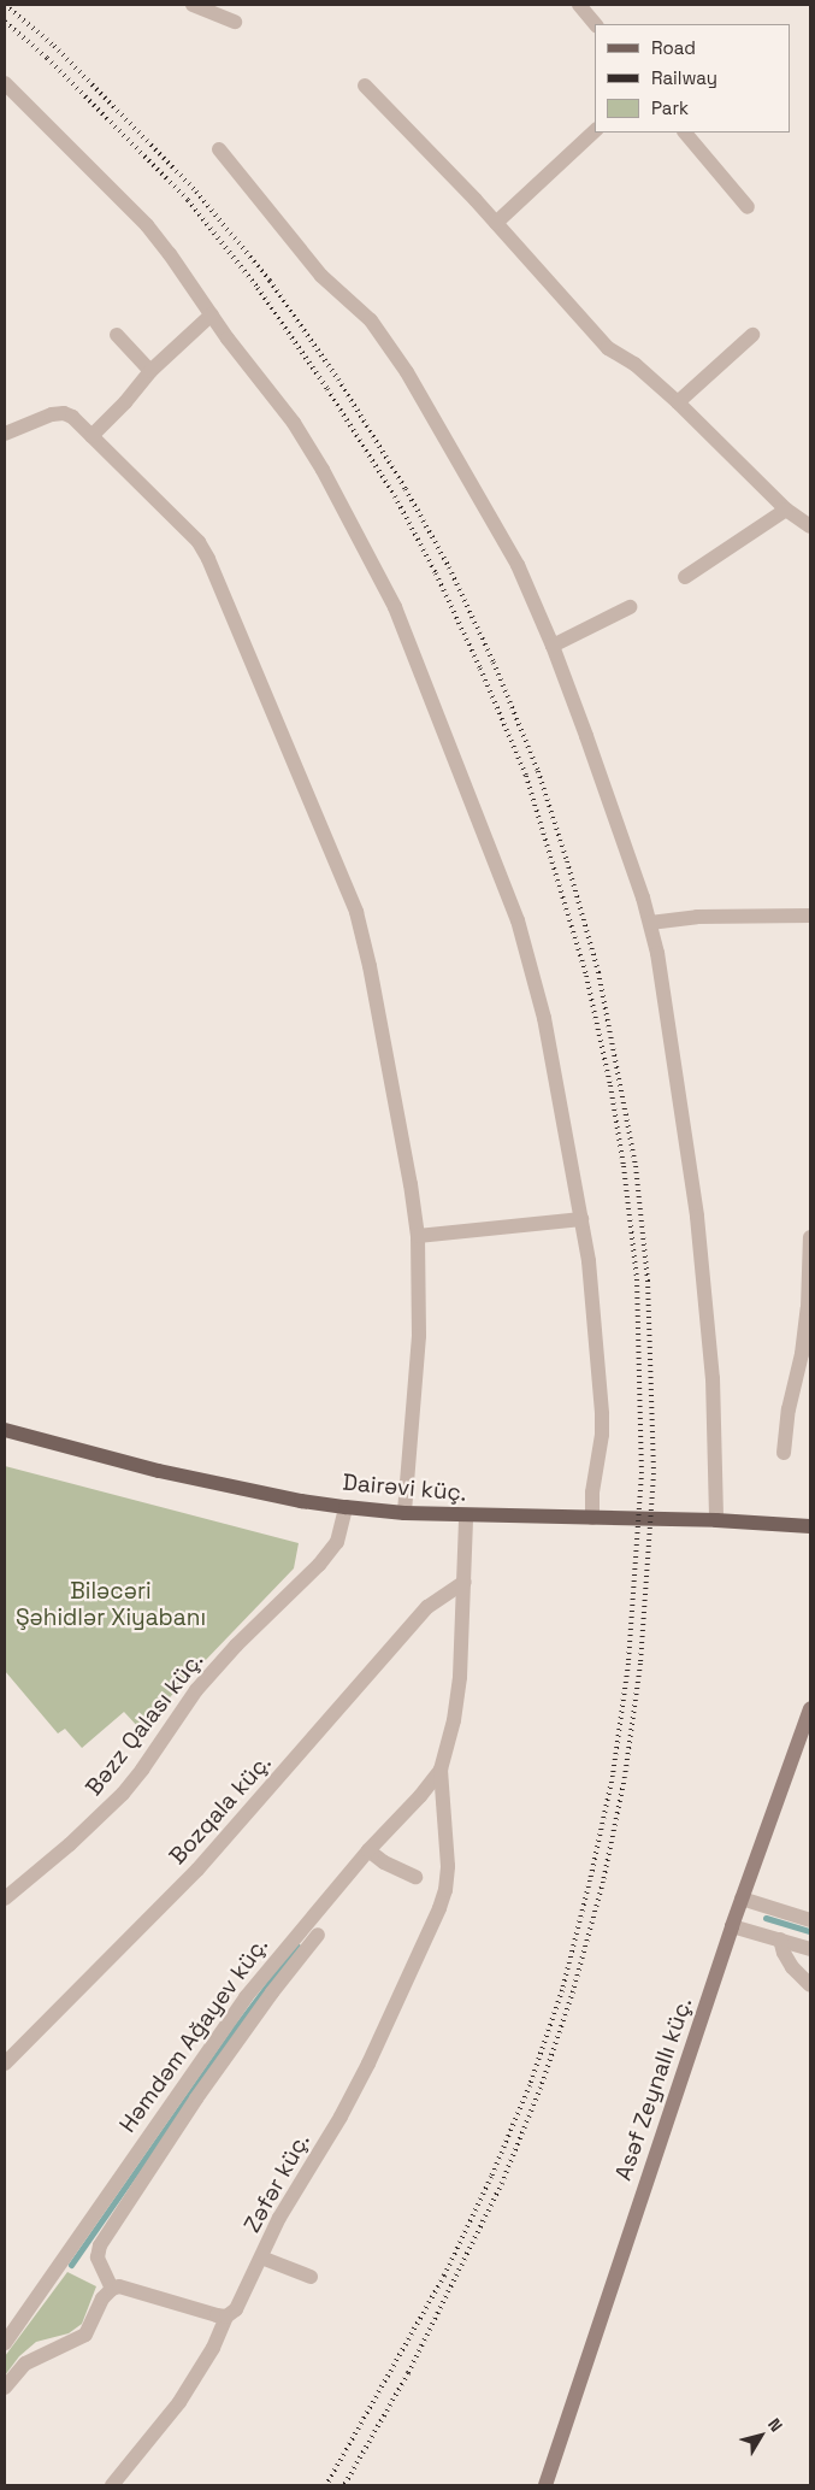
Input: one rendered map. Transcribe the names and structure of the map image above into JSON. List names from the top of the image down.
{
  "streets": {
    "main road": ["Dairəvi küç.", "Asəf Zeynallı küç."],
    "street": [
      "Bəzz Qalası küç.",
      "Bozqala küç.",
      "Həmdəm Ağayev küç.",
      "Zəfər küç."
    ]
  },
  "crossings": [
    ["Dairəvi küç.", "Bəzz Qalası küç."],
    ["Həmdəm Ağayev küç.", "Zəfər küç."]
  ],
  "parks": ["Biləcəri Şəhidlər Xiyabanı"],
  "legend": ["Road", "Railway", "Park"],
  "north": "top right"
}
